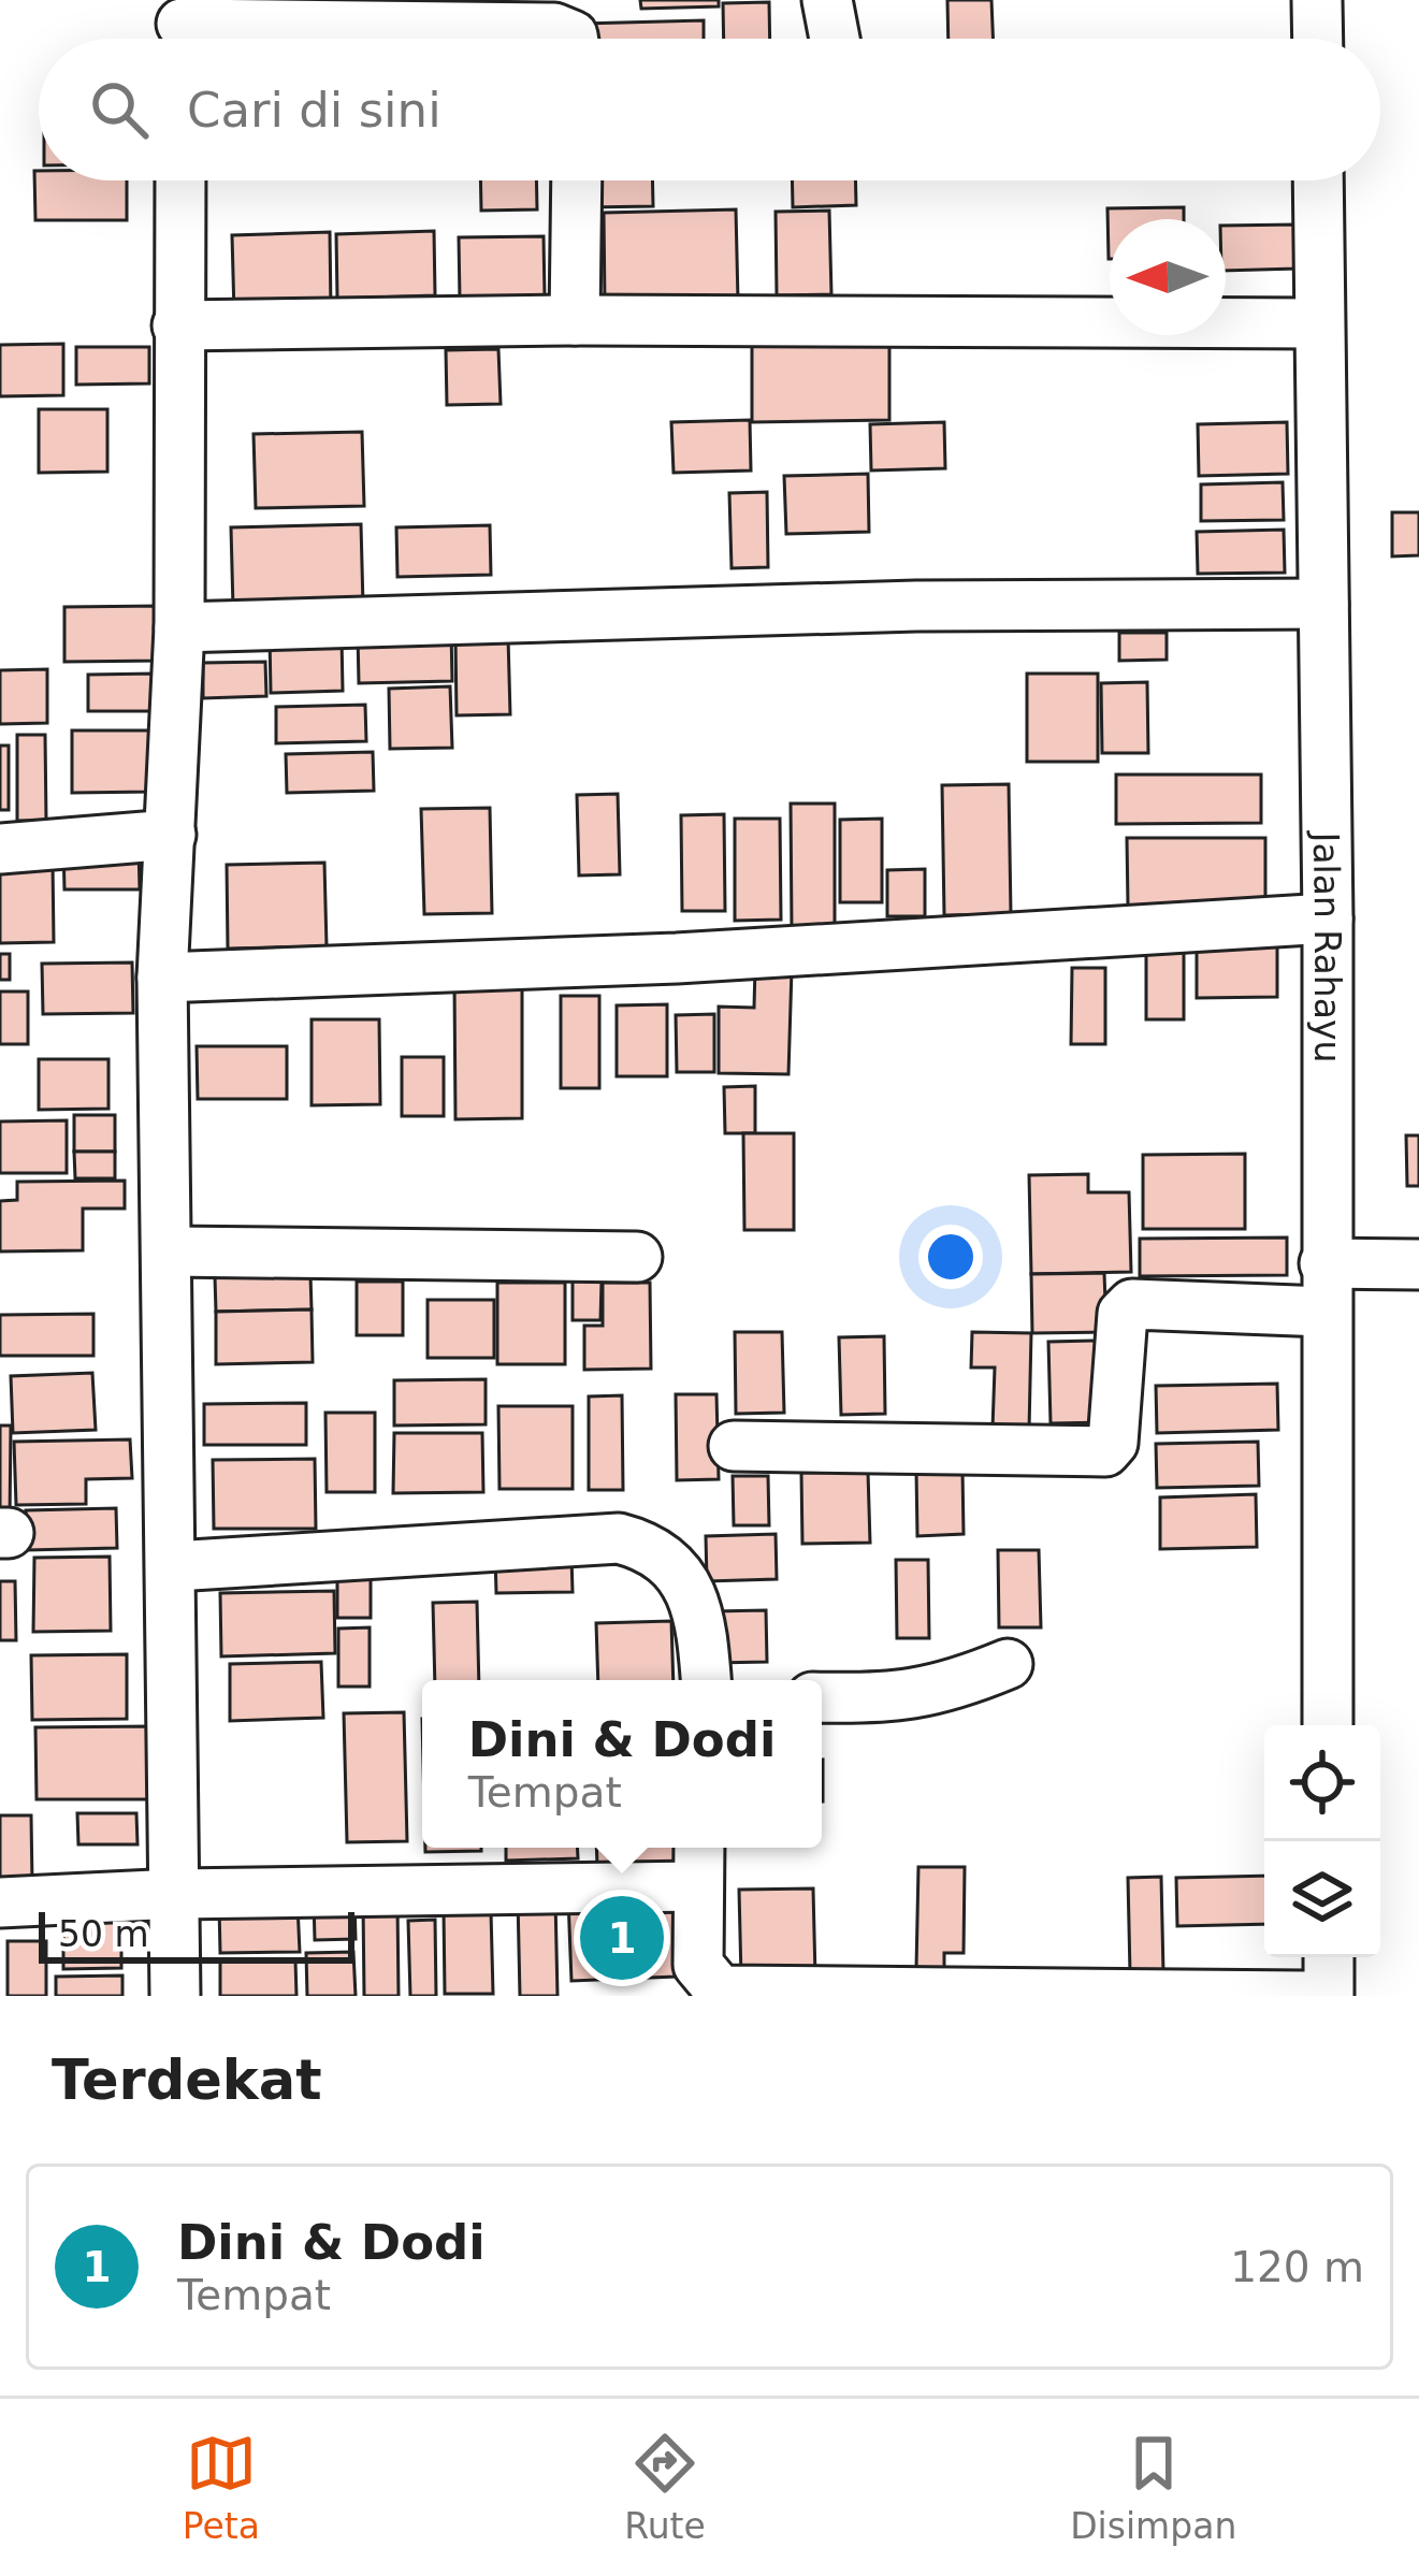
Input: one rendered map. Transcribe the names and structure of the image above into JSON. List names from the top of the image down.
{
  "streets": {
    "street": ["Jalan Rahayu"]
  },
  "scale_bar": "50 m",
  "north": "left",
  "page": {
    "search": "Cari di sini",
    "popup": ["Dini & Dodi", "Tempat"],
    "pins": "1",
    "scale": "50 m",
    "heading": "Terdekat",
    "list": [
      {
        "mark": "1",
        "name": "Dini & Dodi",
        "note": "Tempat",
        "value": "120 m"
      }
    ],
    "nav": ["Peta", "Rute", "Disimpan"]
  }
}
